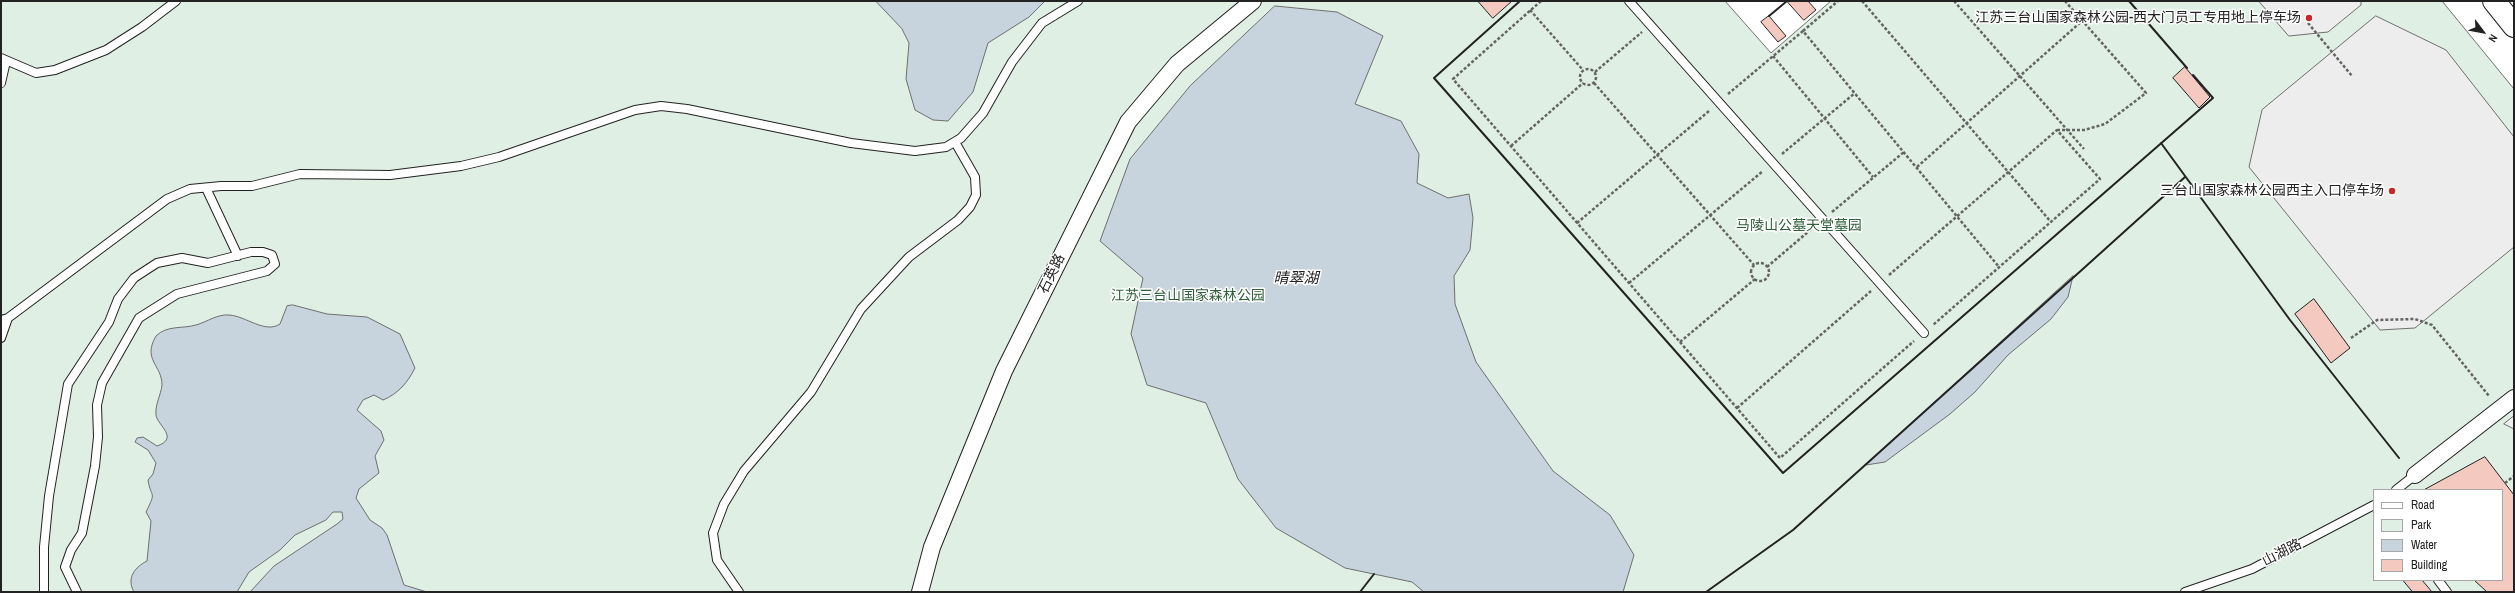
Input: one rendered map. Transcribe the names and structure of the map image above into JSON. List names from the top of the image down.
{
  "streets": {
    "street": ["石英路"],
    "lane": ["山湖路"]
  },
  "water": ["晴翠湖"],
  "parks": ["马陵山公墓天堂墓园", "江苏三台山国家森林公园"],
  "places": ["江苏三台山国家森林公园-西大门员工专用地上停车场", "三台山国家森林公园西主入口停车场"],
  "legend": [
    "Road",
    "Park",
    "Water",
    "Building"
  ],
  "north": "bottom right"
}
